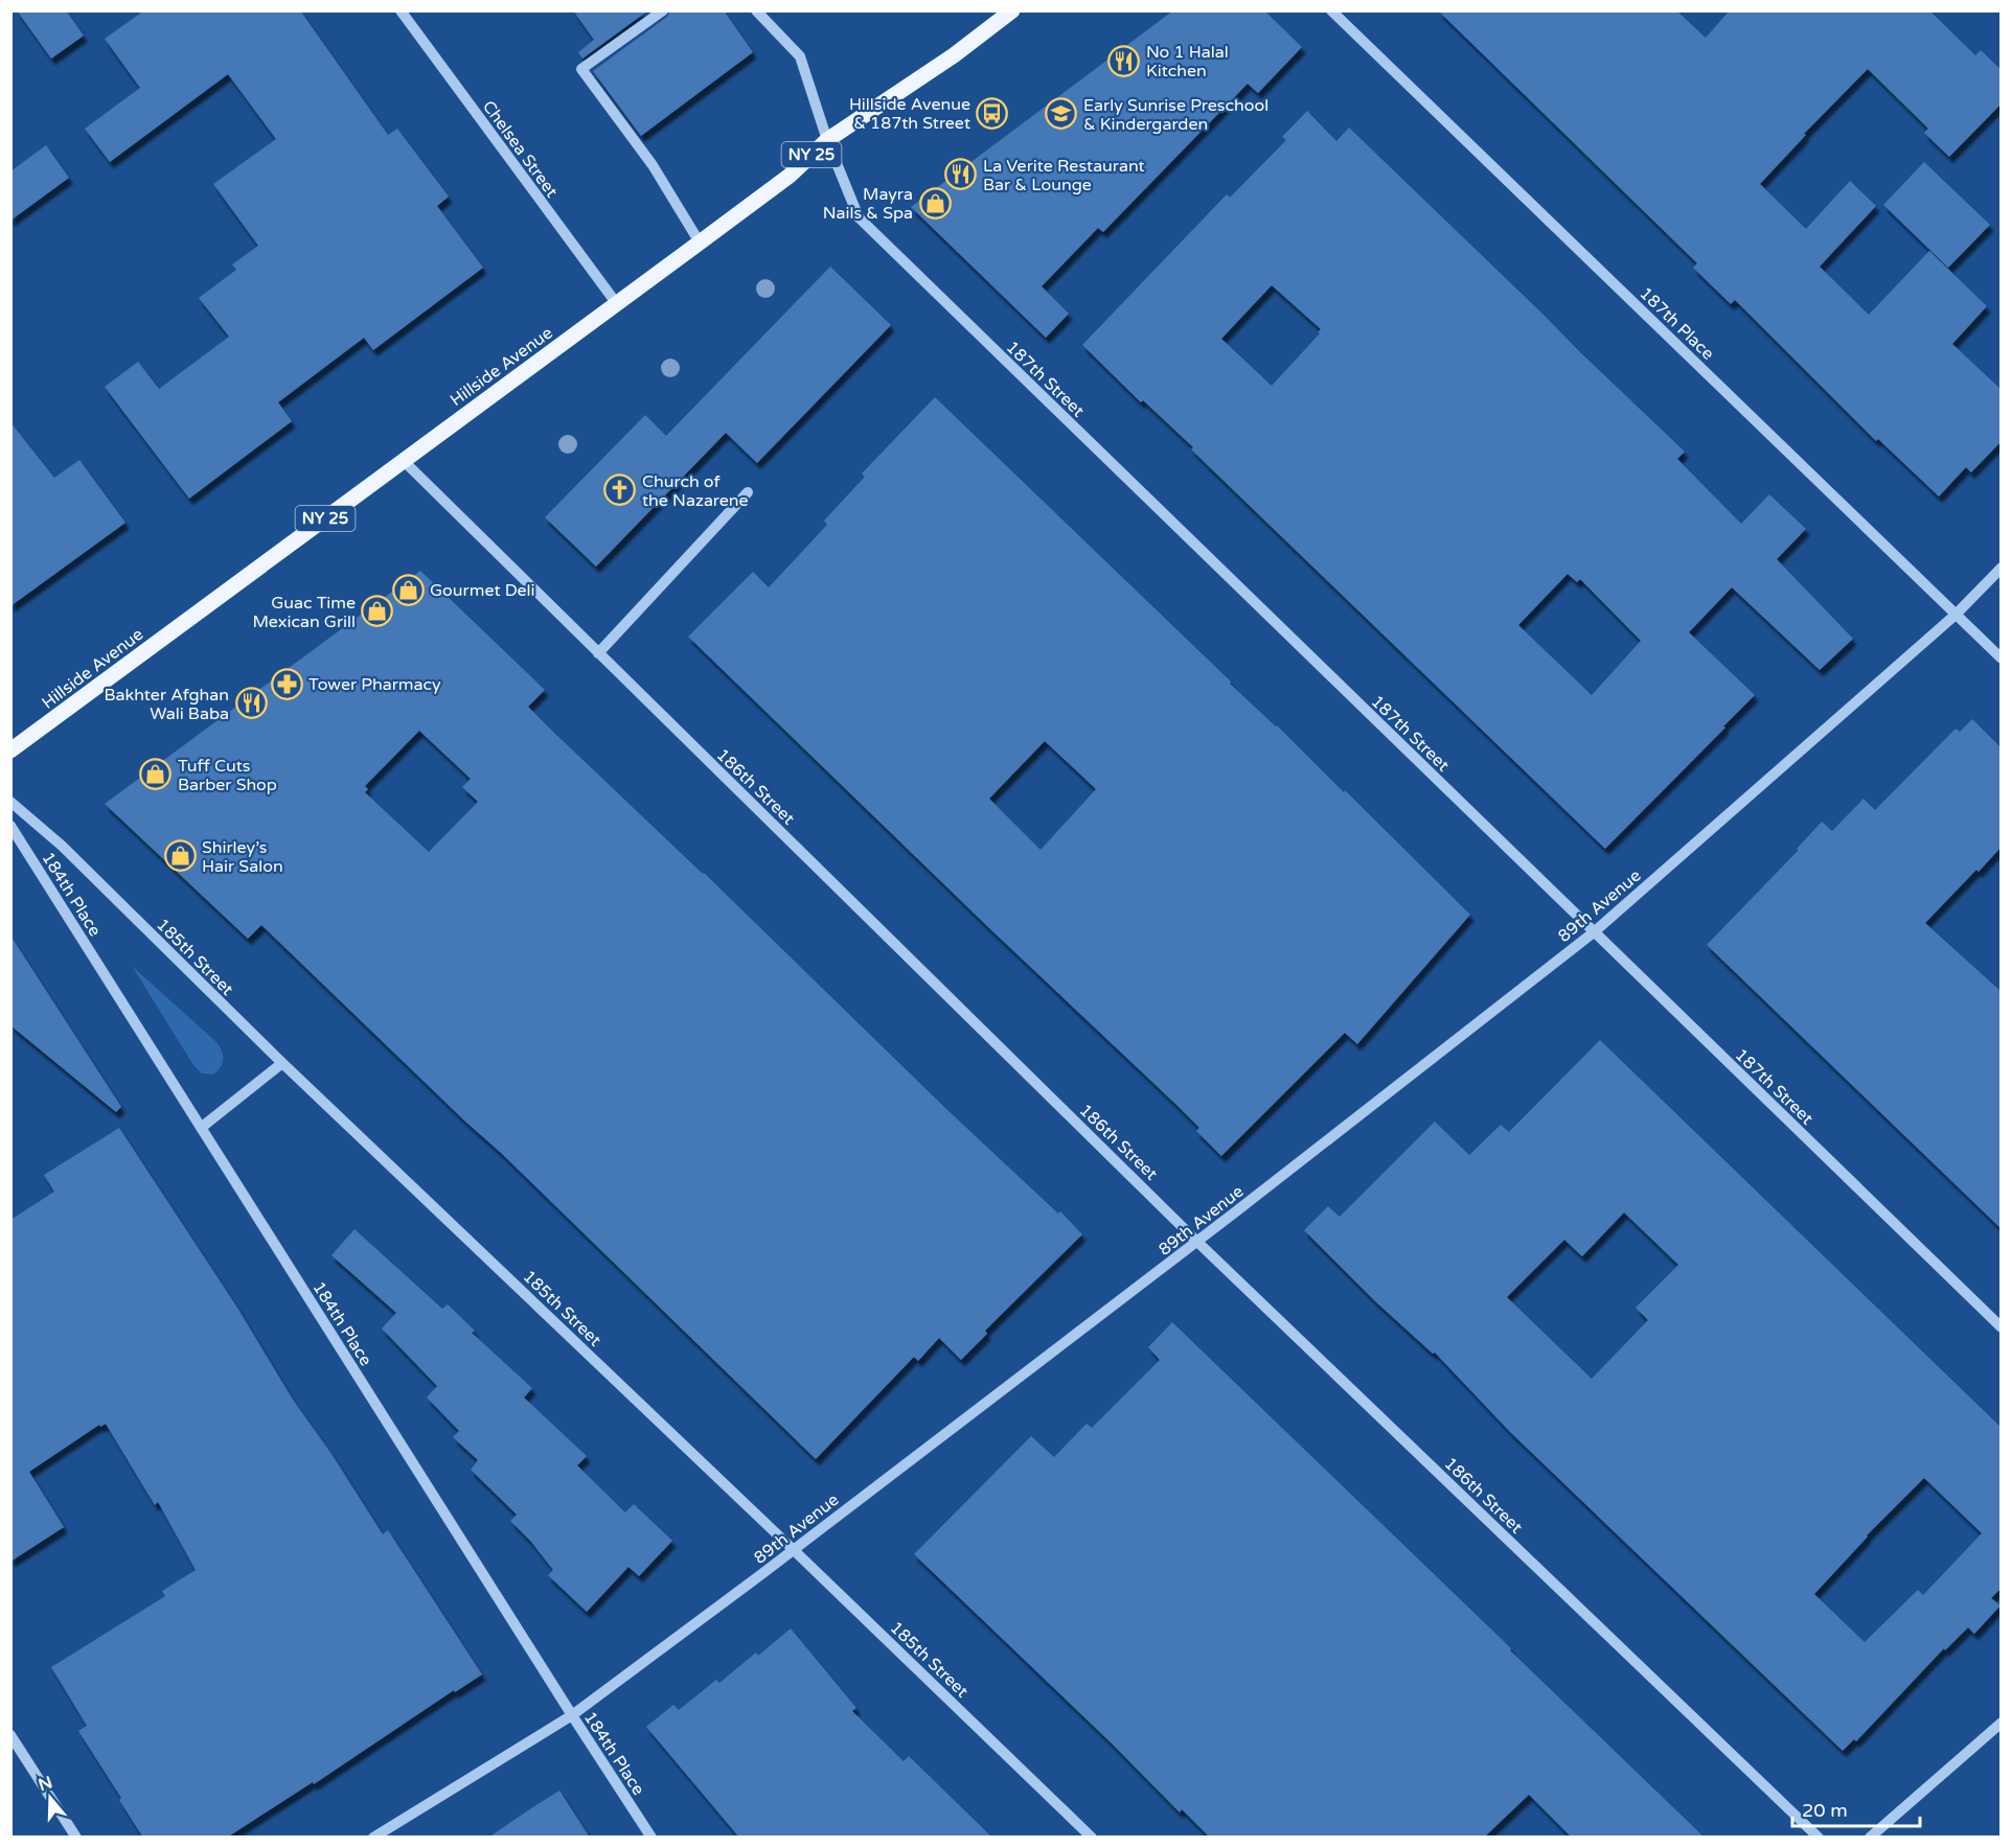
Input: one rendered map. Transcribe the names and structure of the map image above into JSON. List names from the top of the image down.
{
  "streets": {
    "main road": ["NY 25", "Hillside Avenue"],
    "street": [
      "Chelsea Street",
      "187th Place",
      "187th Street",
      "186th Street",
      "184th Place",
      "89th Avenue",
      "185th Street"
    ]
  },
  "crossings": [
    ["Chelsea Street", "Hillside Avenue"],
    ["187th Place", "89th Avenue"],
    ["Hillside Avenue", "187th Street"],
    ["Hillside Avenue", "186th Street"],
    ["187th Street", "89th Avenue"],
    ["186th Street", "89th Avenue"],
    ["184th Place", "89th Avenue"],
    ["89th Avenue", "185th Street"]
  ],
  "places": {
    "restaurant": ["No 1 Halal Kitchen", "La Verite Restaurant Bar & Lounge", "Bakhter Afghan Wali Baba"],
    "bus stop": ["Hillside Avenue & 187th Street"],
    "school or university": ["Early Sunrise Preschool & Kindergarden"],
    "shop": [
      "Mayra Nails & Spa",
      "Gourmet Deli",
      "Guac Time Mexican Grill",
      "Tuff Cuts Barber Shop",
      "Shirley’s Hair Salon"
    ],
    "church": ["Church of the Nazarene"],
    "pharmacy": ["Tower Pharmacy"]
  },
  "scale_bar": "20 m",
  "north": "top"
}
